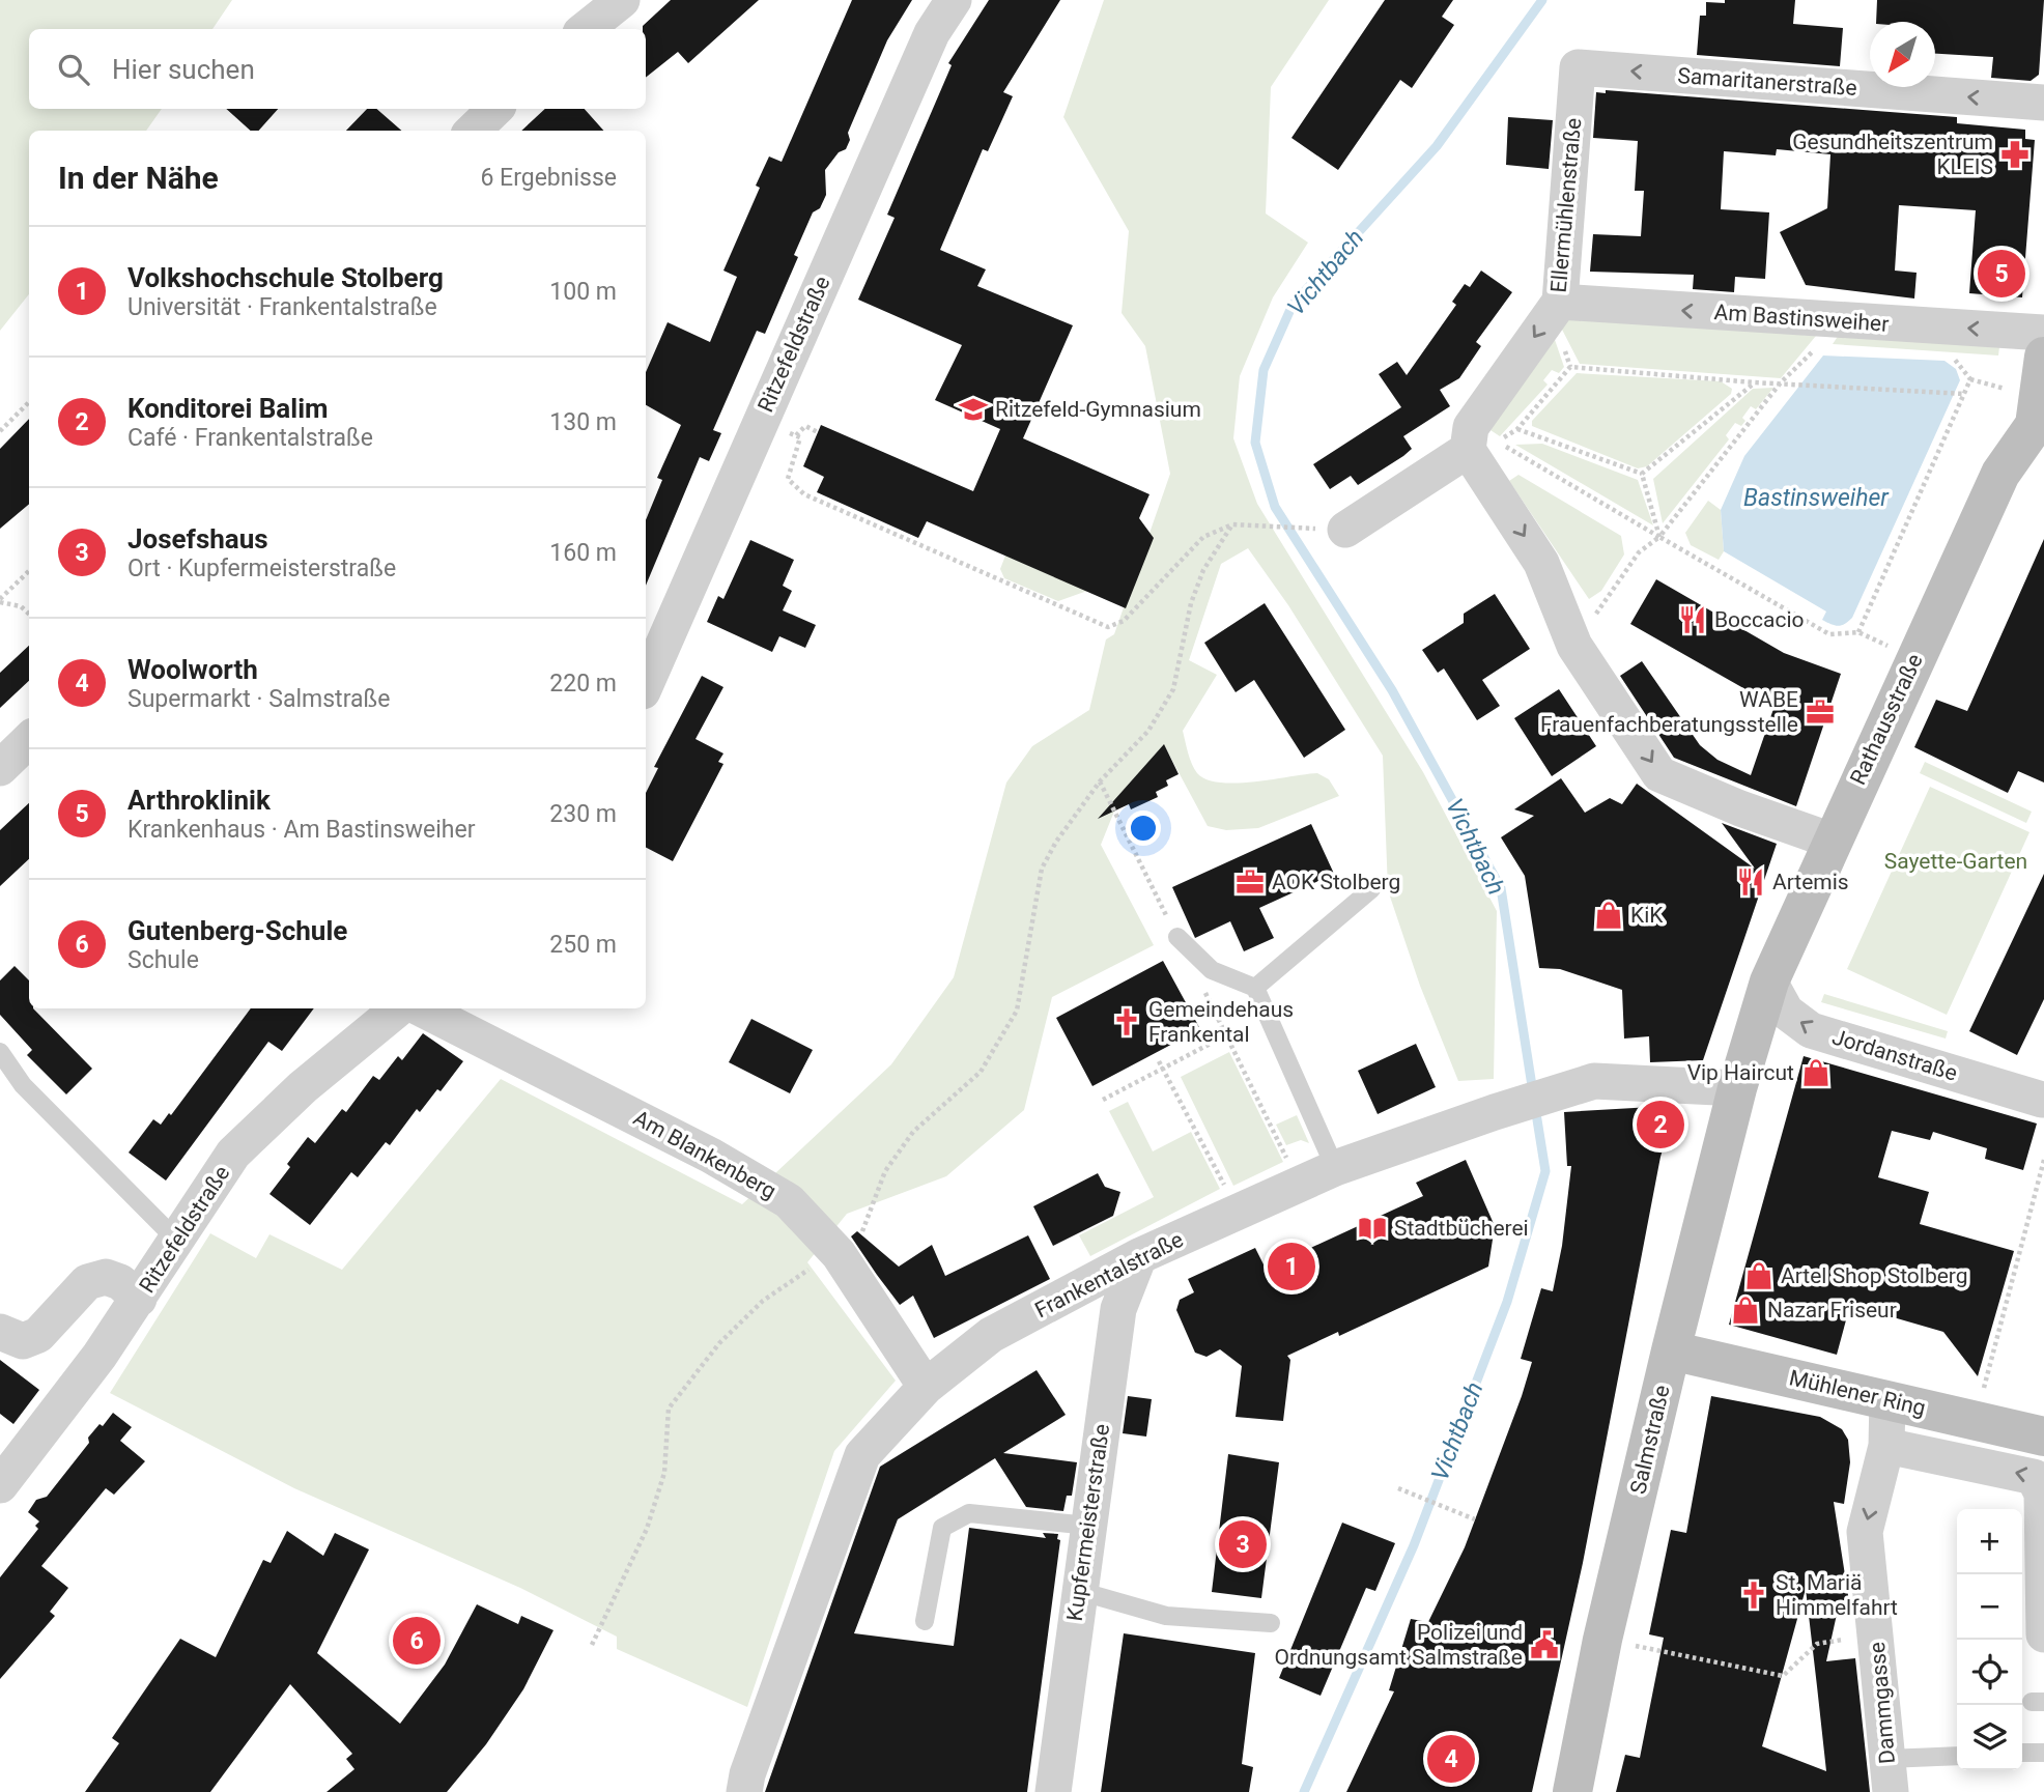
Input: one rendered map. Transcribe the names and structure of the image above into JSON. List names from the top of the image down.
{
  "streets": {
    "street": [
      "Samaritanerstraße",
      "Ellermühlenstraße",
      "Am Bastinsweiher",
      "Ritzefeldstraße",
      "Rathausstraße",
      "Jordanstraße",
      "Am Blankenberg",
      "Frankentalstraße",
      "Mühlener Ring",
      "Salmstraße",
      "Kupfermeisterstraße",
      "Dammgasse"
    ]
  },
  "crossings": [
    ["Samaritanerstraße", "Ellermühlenstraße"],
    ["Ellermühlenstraße", "Am Bastinsweiher"],
    ["Rathausstraße", "Jordanstraße"],
    ["Rathausstraße", "Frankentalstraße"],
    ["Rathausstraße", "Salmstraße"],
    ["Am Blankenberg", "Frankentalstraße"],
    ["Frankentalstraße", "Salmstraße"],
    ["Frankentalstraße", "Kupfermeisterstraße"],
    ["Mühlener Ring", "Salmstraße"],
    ["Mühlener Ring", "Dammgasse"]
  ],
  "one_way": [
    "Samaritanerstraße",
    "Ellermühlenstraße",
    "Am Bastinsweiher",
    "Jordanstraße",
    "Dammgasse"
  ],
  "water": ["Vichtbach", "Bastinsweiher"],
  "parks": ["Sayette-Garten"],
  "places": {
    "pharmacy": ["Gesundheitszentrum KLEIS"],
    "school or university": ["Ritzefeld-Gymnasium"],
    "restaurant": ["Boccacio", "Artemis"],
    "office": ["WABE Frauenfachberatungsstelle", "AOK Stolberg"],
    "shop": [
      "KiK",
      "Vip Haircut",
      "Artel Shop Stolberg",
      "Nazar Friseur"
    ],
    "church": ["Gemeindehaus Frankental", "St. Mariä Himmelfahrt"],
    "library": ["Stadtbücherei"],
    "public building": ["Polizei und Ordnungsamt Salmstraße"]
  },
  "north": "bottom left",
  "page": {
    "search": "Hier suchen",
    "heading": ["In der Nähe", "6 Ergebnisse"],
    "list": [
      {
        "mark": "1",
        "name": "Volkshochschule Stolberg",
        "note": "Universität · Frankentalstraße",
        "value": "100 m"
      },
      {
        "mark": "2",
        "name": "Konditorei Balim",
        "note": "Café · Frankentalstraße",
        "value": "130 m"
      },
      {
        "mark": "3",
        "name": "Josefshaus",
        "note": "Ort · Kupfermeisterstraße",
        "value": "160 m"
      },
      {
        "mark": "4",
        "name": "Woolworth",
        "note": "Supermarkt · Salmstraße",
        "value": "220 m"
      },
      {
        "mark": "5",
        "name": "Arthroklinik",
        "note": "Krankenhaus · Am Bastinsweiher",
        "value": "230 m"
      },
      {
        "mark": "6",
        "name": "Gutenberg-Schule",
        "note": "Schule",
        "value": "250 m"
      }
    ],
    "pins": [
      "5",
      "2",
      "1",
      "3",
      "6",
      "4"
    ],
    "map_buttons": ["+", "−"]
  }
}
